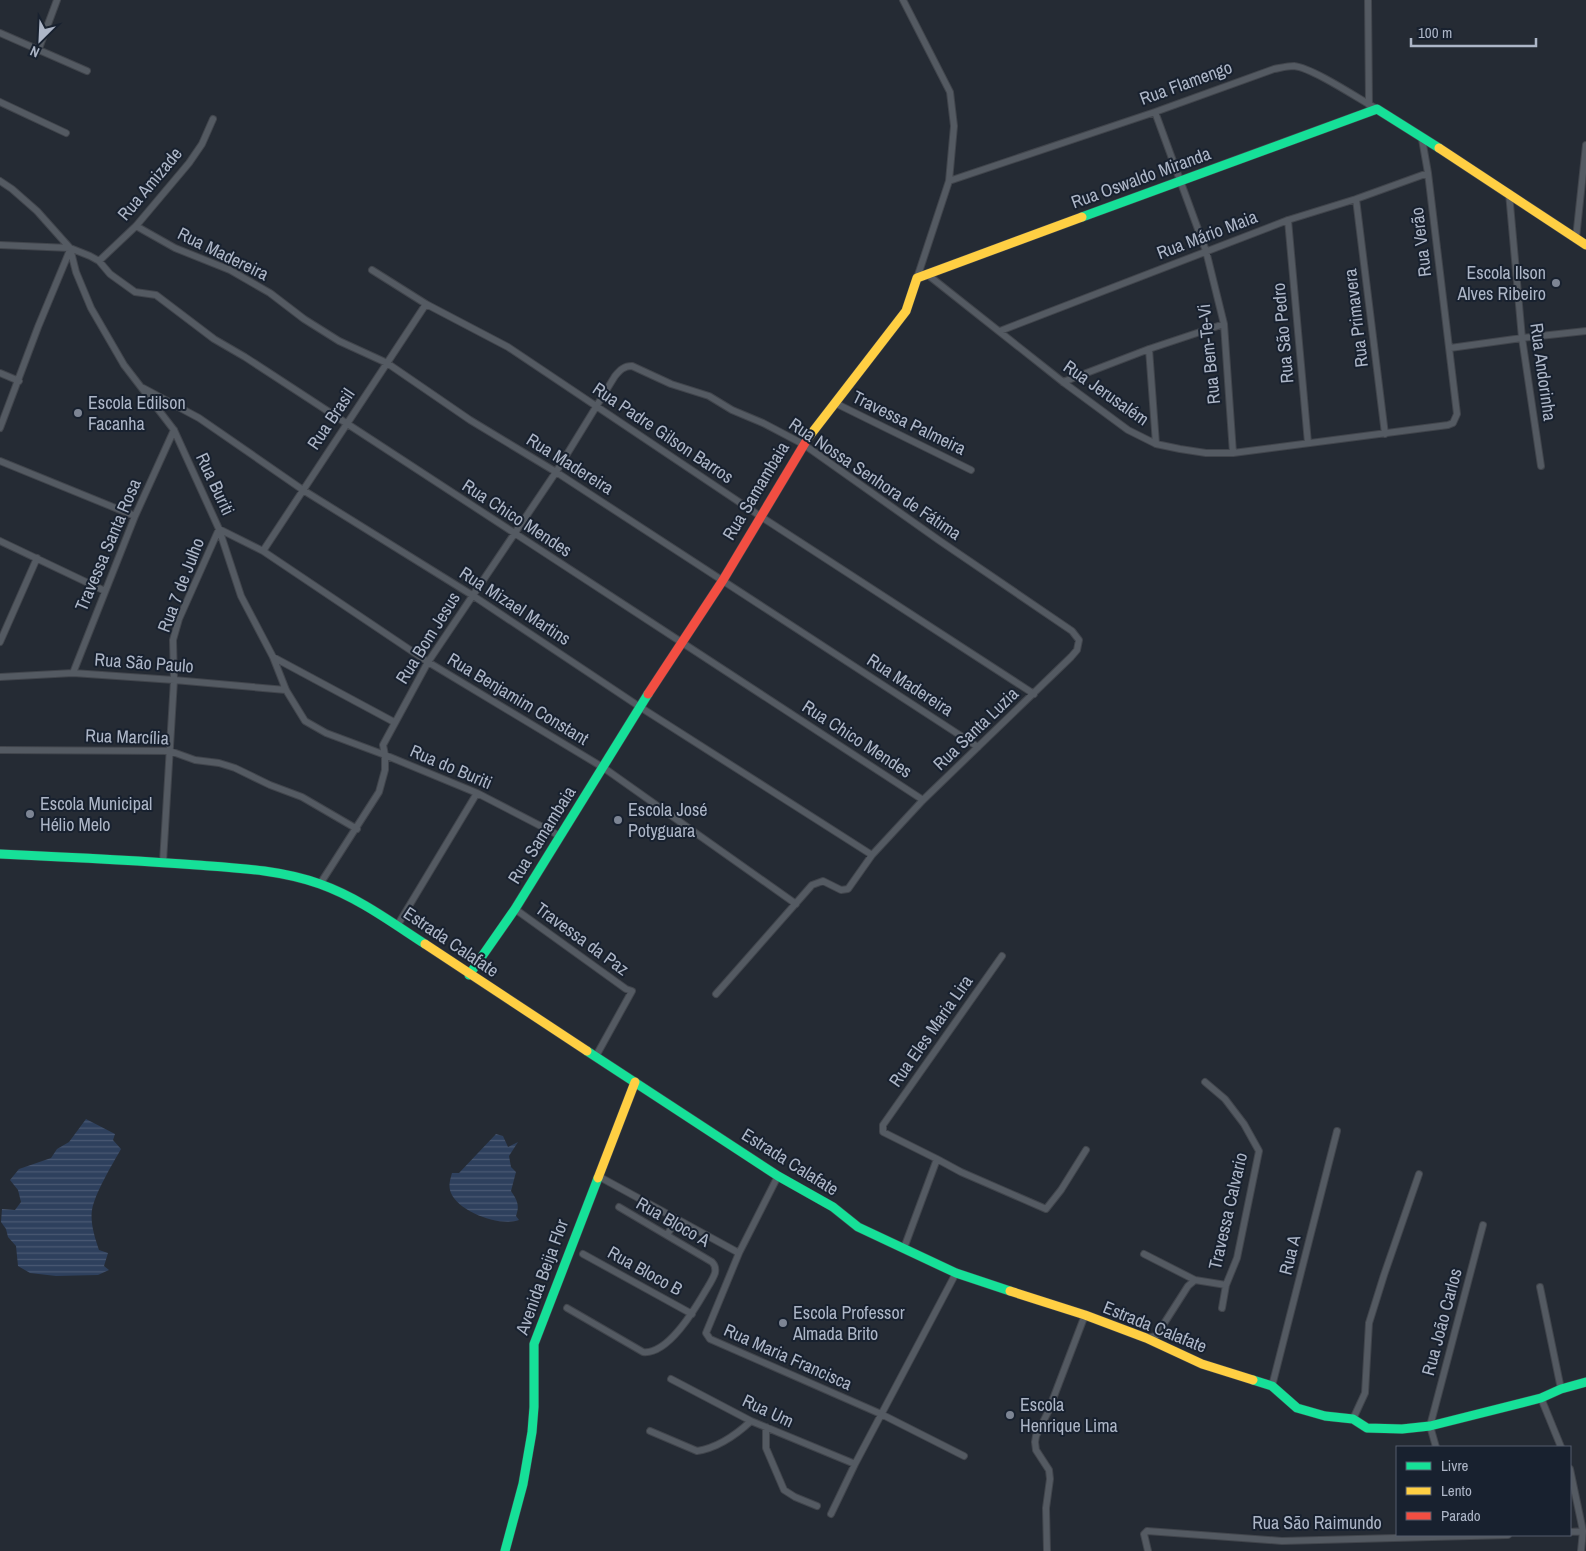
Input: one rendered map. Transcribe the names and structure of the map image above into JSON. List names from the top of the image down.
{
  "streets": {
    "street": [
      "Rua Flamengo",
      "Rua Oswaldo Miranda",
      "Rua Amizade",
      "Rua Mário Maia",
      "Rua Verão",
      "Rua Madereira",
      "Rua Primavera",
      "Rua São Pedro",
      "Rua Bem-Te-Vi",
      "Rua Andorinha",
      "Rua Jerusalém",
      "Rua Brasil",
      "Travessa Palmeira",
      "Rua Padre Gilson Barros",
      "Rua Nossa Senhora de Fátima",
      "Rua Buriti",
      "Rua Samambaia",
      "Rua Chico Mendes",
      "Travessa Santa Rosa",
      "Rua 7 de Julho",
      "Rua Mizael Martins",
      "Rua Bom Jesus",
      "Rua São Paulo",
      "Rua Benjamim Constant",
      "Rua Santa Luzia",
      "Rua Marcília",
      "Rua do Buriti",
      "Travessa da Paz",
      "Estrada Calafate",
      "Rua Eles Maria Lira",
      "Travessa Calvario",
      "Rua Bloco A",
      "Rua A",
      "Rua Bloco B",
      "Avenida Beija Flor",
      "Rua João Carlos",
      "Rua Maria Francisca",
      "Rua Um",
      "Rua São Raimundo"
    ]
  },
  "crossings": [
    ["Rua Flamengo", "Rua Oswaldo Miranda"],
    ["Rua Flamengo", "Rua Verão"],
    ["Rua Flamengo", "Rua Bem-Te-Vi"],
    ["Rua Flamengo", "Rua Andorinha"],
    ["Rua Flamengo", "Rua Samambaia"],
    ["Rua Oswaldo Miranda", "Rua Bem-Te-Vi"],
    ["Rua Oswaldo Miranda", "Rua Jerusalém"],
    ["Rua Oswaldo Miranda", "Rua Samambaia"],
    ["Rua Amizade", "Rua Madereira"],
    ["Rua Amizade", "Rua Chico Mendes"],
    ["Rua Mário Maia", "Rua Verão"],
    ["Rua Mário Maia", "Rua Primavera"],
    ["Rua Mário Maia", "Rua São Pedro"],
    ["Rua Mário Maia", "Rua Bem-Te-Vi"],
    ["Rua Mário Maia", "Rua Jerusalém"],
    ["Rua Verão", "Rua Jerusalém"],
    ["Rua Madereira", "Rua Brasil"],
    ["Rua Madereira", "Rua Samambaia"],
    ["Rua Madereira", "Rua Bom Jesus"],
    ["Rua Madereira", "Rua Santa Luzia"],
    ["Rua Primavera", "Rua Jerusalém"],
    ["Rua São Pedro", "Rua Jerusalém"],
    ["Rua Bem-Te-Vi", "Rua Jerusalém"],
    ["Rua Brasil", "Rua Padre Gilson Barros"],
    ["Rua Brasil", "Rua Chico Mendes"],
    ["Rua Brasil", "Rua Mizael Martins"],
    ["Rua Brasil", "Rua Benjamim Constant"],
    ["Travessa Palmeira", "Rua Samambaia"],
    ["Rua Padre Gilson Barros", "Rua Samambaia"],
    ["Rua Padre Gilson Barros", "Rua Bom Jesus"],
    ["Rua Padre Gilson Barros", "Rua Santa Luzia"],
    ["Rua Nossa Senhora de Fátima", "Rua Samambaia"],
    ["Rua Nossa Senhora de Fátima", "Rua Bom Jesus"],
    ["Rua Nossa Senhora de Fátima", "Rua Santa Luzia"],
    ["Rua Buriti", "Travessa Santa Rosa"],
    ["Rua Buriti", "Rua 7 de Julho"],
    ["Rua Buriti", "Rua Mizael Martins"],
    ["Rua Buriti", "Rua São Paulo"],
    ["Rua Buriti", "Rua Benjamim Constant"],
    ["Rua Buriti", "Rua do Buriti"],
    ["Rua Samambaia", "Rua Chico Mendes"],
    ["Rua Samambaia", "Rua Mizael Martins"],
    ["Rua Samambaia", "Rua Benjamim Constant"],
    ["Rua Samambaia", "Rua do Buriti"],
    ["Rua Samambaia", "Travessa da Paz"],
    ["Rua Samambaia", "Estrada Calafate"],
    ["Rua Chico Mendes", "Rua Bom Jesus"],
    ["Rua Chico Mendes", "Rua Santa Luzia"],
    ["Travessa Santa Rosa", "Rua São Paulo"],
    ["Rua 7 de Julho", "Rua São Paulo"],
    ["Rua 7 de Julho", "Rua Benjamim Constant"],
    ["Rua 7 de Julho", "Rua Marcília"],
    ["Rua 7 de Julho", "Estrada Calafate"],
    ["Rua Mizael Martins", "Rua Bom Jesus"],
    ["Rua Mizael Martins", "Rua Santa Luzia"],
    ["Rua Bom Jesus", "Rua Benjamim Constant"],
    ["Rua Bom Jesus", "Rua Marcília"],
    ["Rua Bom Jesus", "Rua do Buriti"],
    ["Rua Bom Jesus", "Estrada Calafate"],
    ["Rua Benjamim Constant", "Rua Santa Luzia"],
    ["Travessa da Paz", "Estrada Calafate"],
    ["Estrada Calafate", "Travessa Calvario"],
    ["Estrada Calafate", "Rua A"],
    ["Estrada Calafate", "Avenida Beija Flor"],
    ["Estrada Calafate", "Rua João Carlos"],
    ["Estrada Calafate", "Rua Maria Francisca"],
    ["Rua Bloco A", "Rua Bloco B"]
  ],
  "places": [
    "Escola Ilson Alves Ribeiro",
    "Escola Edilson Facanha",
    "Escola Municipal Hélio Melo",
    "Escola José Potyguara",
    "Escola Professor Almada Brito",
    "Escola Henrique Lima"
  ],
  "legend": ["Livre", "Lento", "Parado"],
  "scale_bar": "100 m",
  "north": "bottom left"
}
